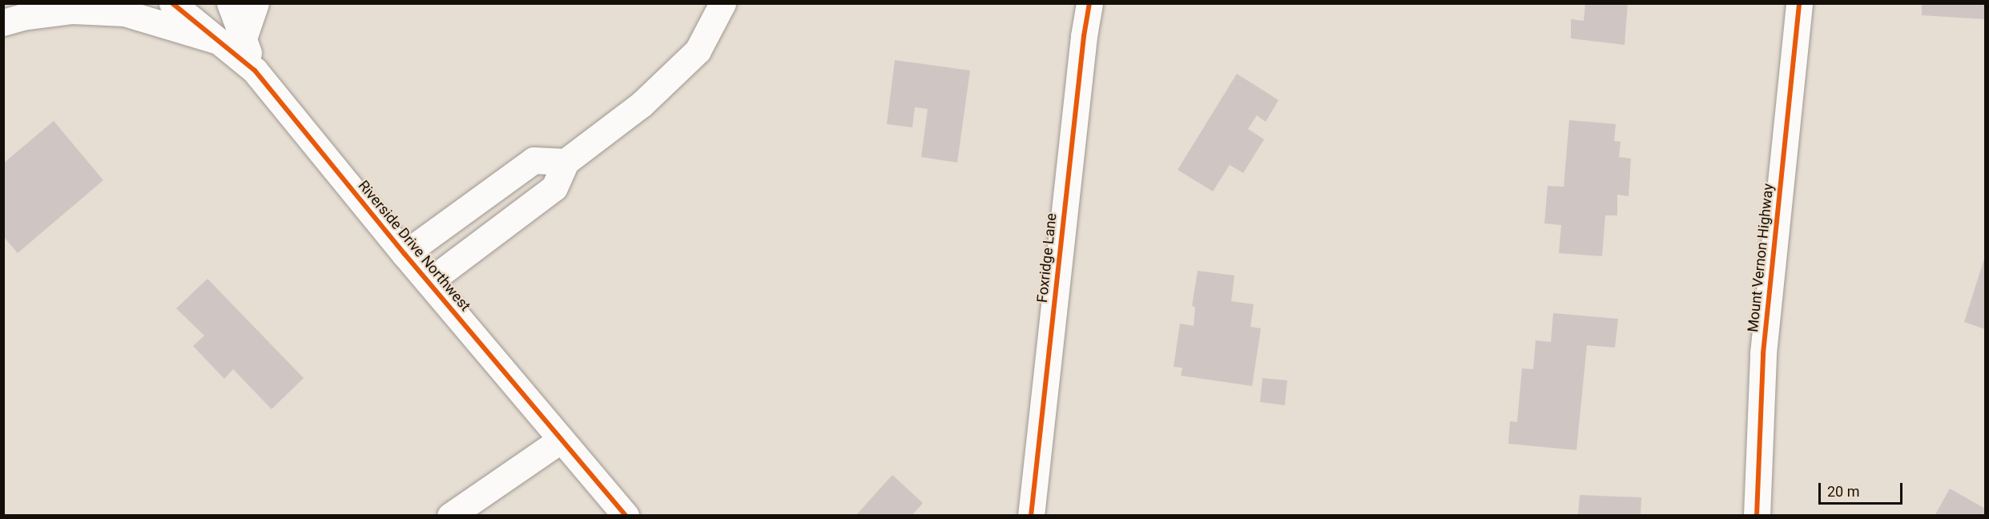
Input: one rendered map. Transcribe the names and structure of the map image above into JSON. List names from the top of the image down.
{
  "streets": {
    "main road": ["Riverside Drive Northwest", "Foxridge Lane", "Mount Vernon Highway"]
  },
  "scale_bar": "20 m"
}
